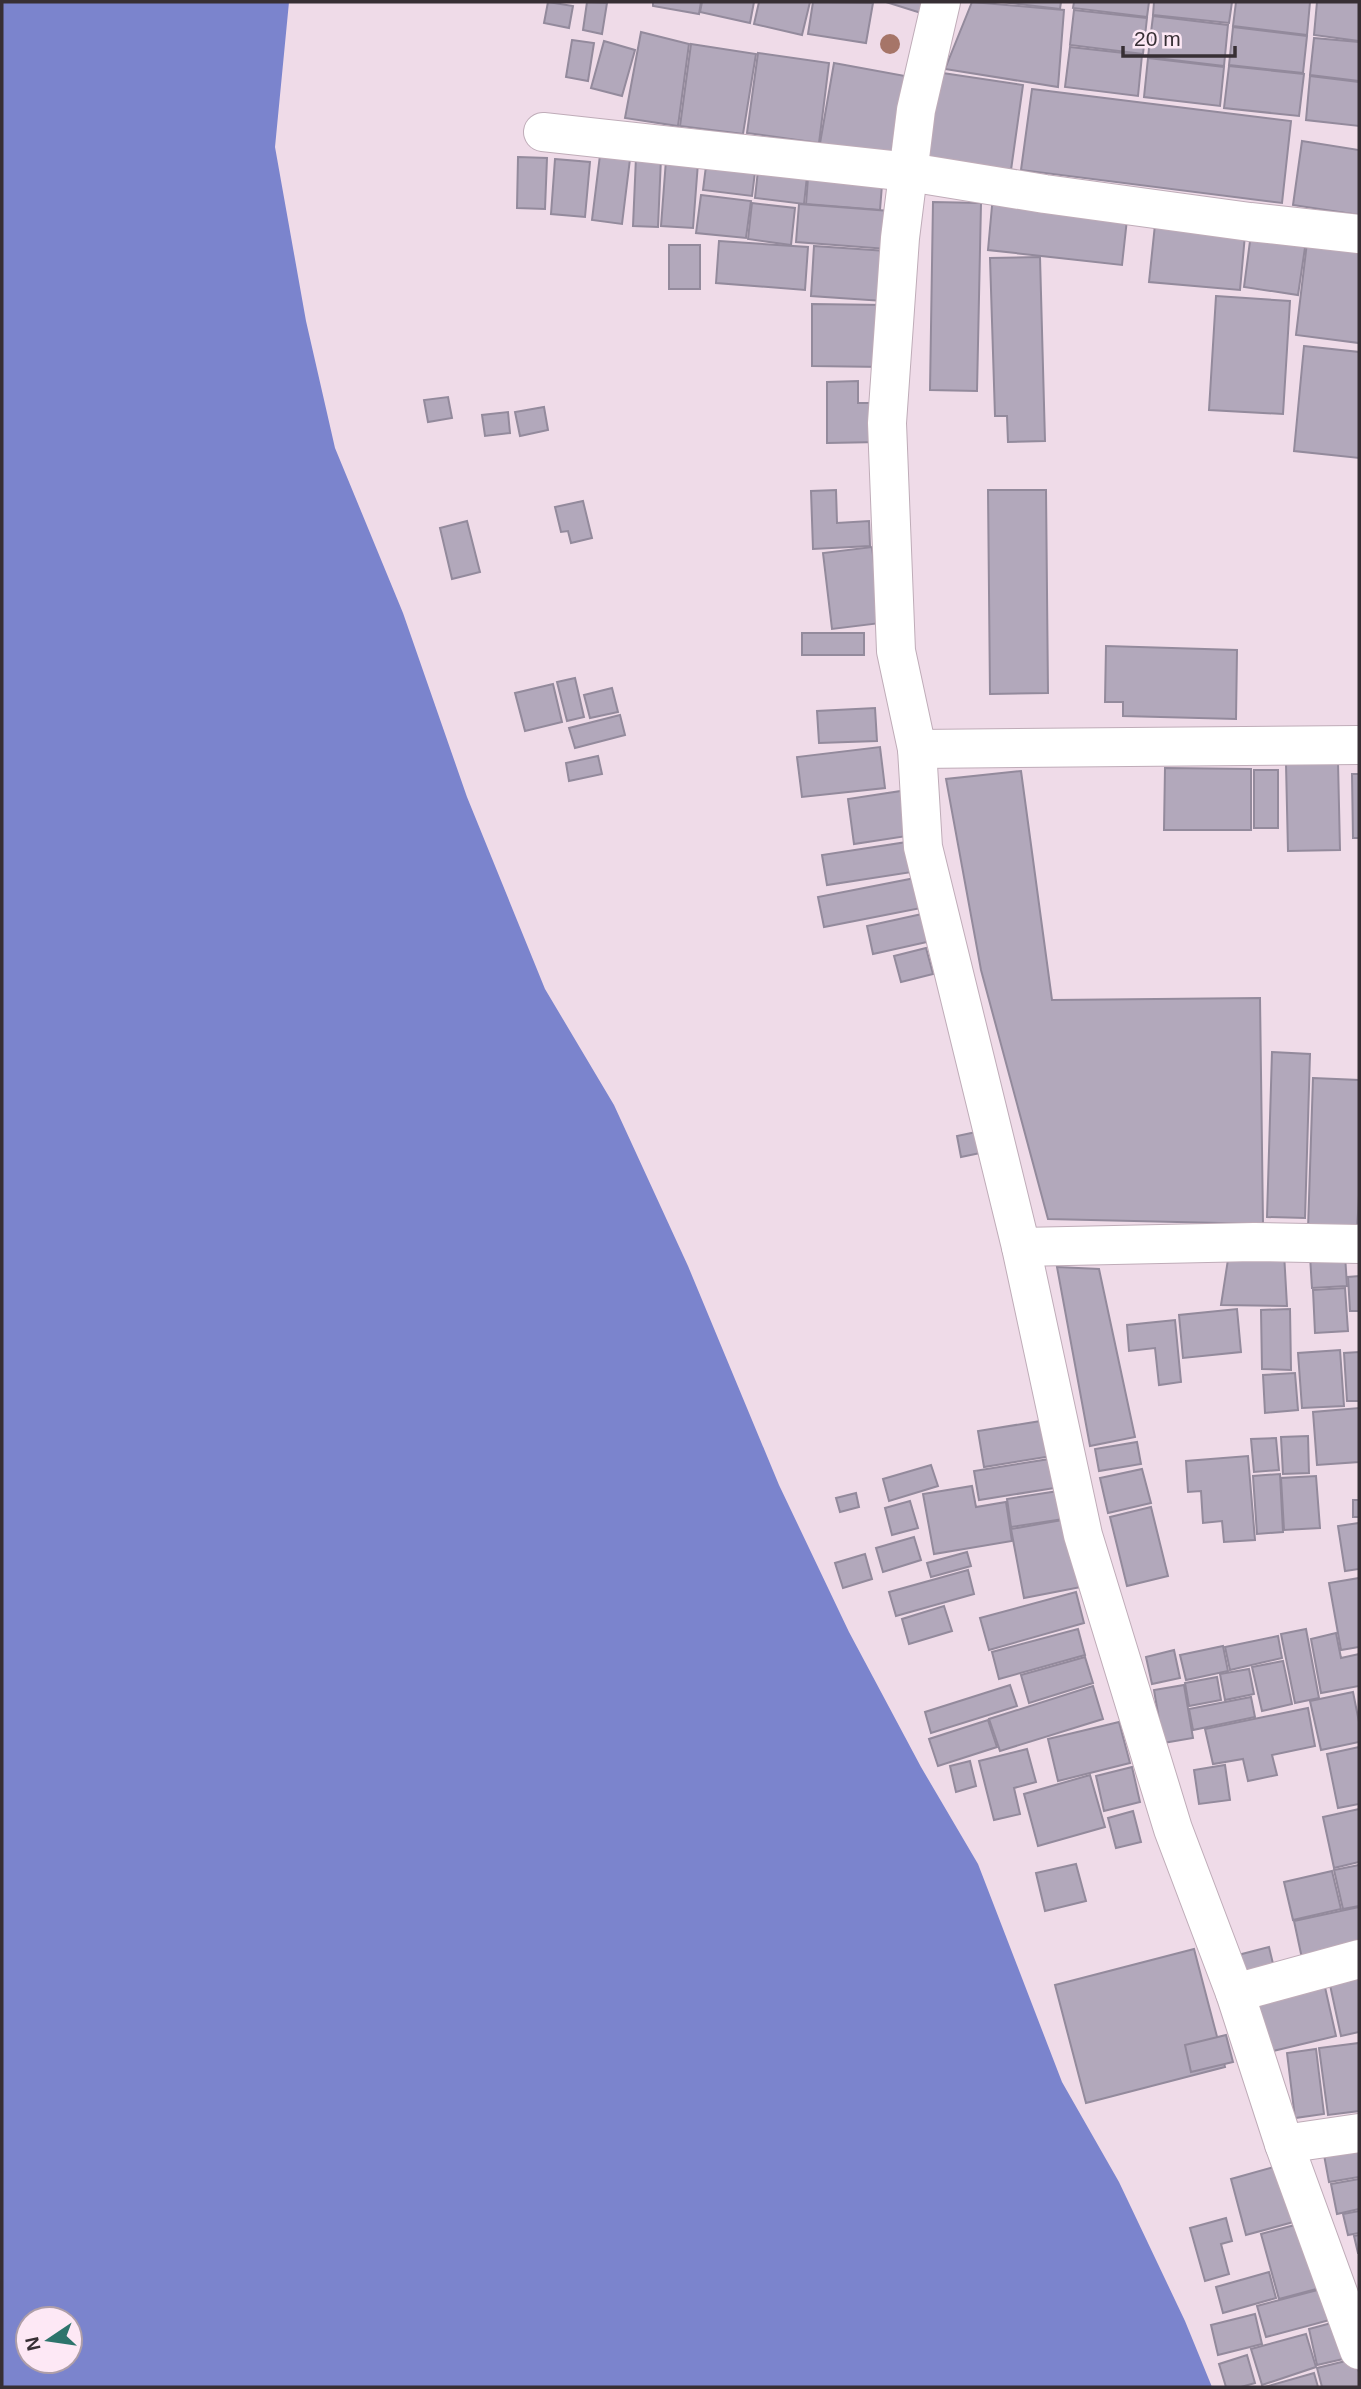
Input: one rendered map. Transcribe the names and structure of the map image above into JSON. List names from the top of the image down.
{
  "scale_bar": "20 m",
  "north": "left"
}
